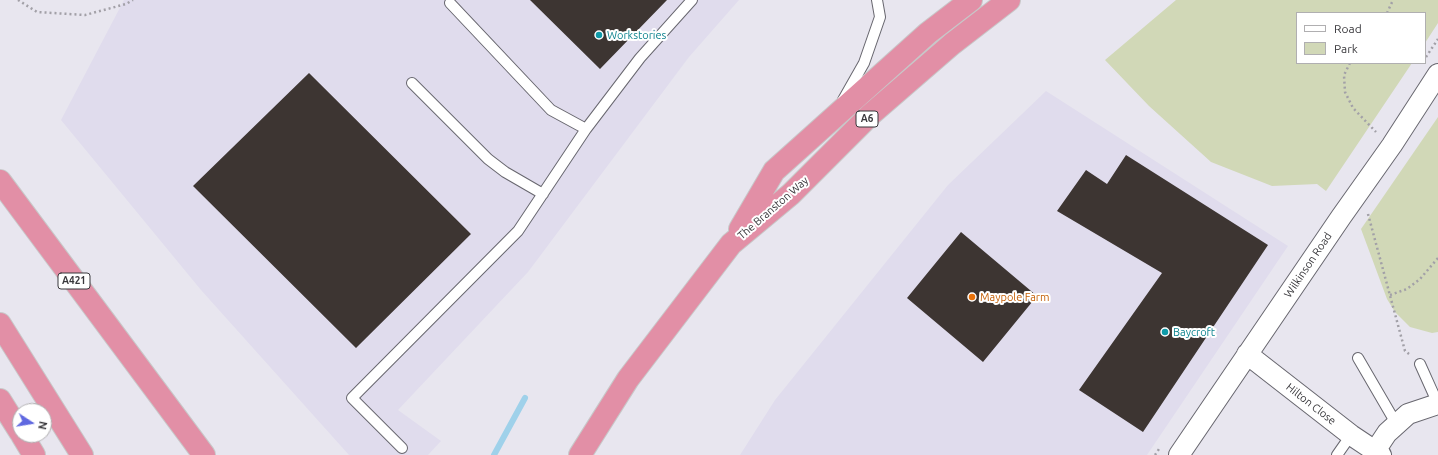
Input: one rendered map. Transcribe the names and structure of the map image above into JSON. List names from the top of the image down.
{
  "streets": {
    "highway": ["A6", "The Branston Way", "A421"],
    "street": ["Wilkinson Road", "Hilton Close"]
  },
  "crossings": [
    ["Wilkinson Road", "Hilton Close"]
  ],
  "places": ["Workstories", "Maypole Farm", "Baycroft"],
  "legend": ["Road", "Park"],
  "north": "right"
}
